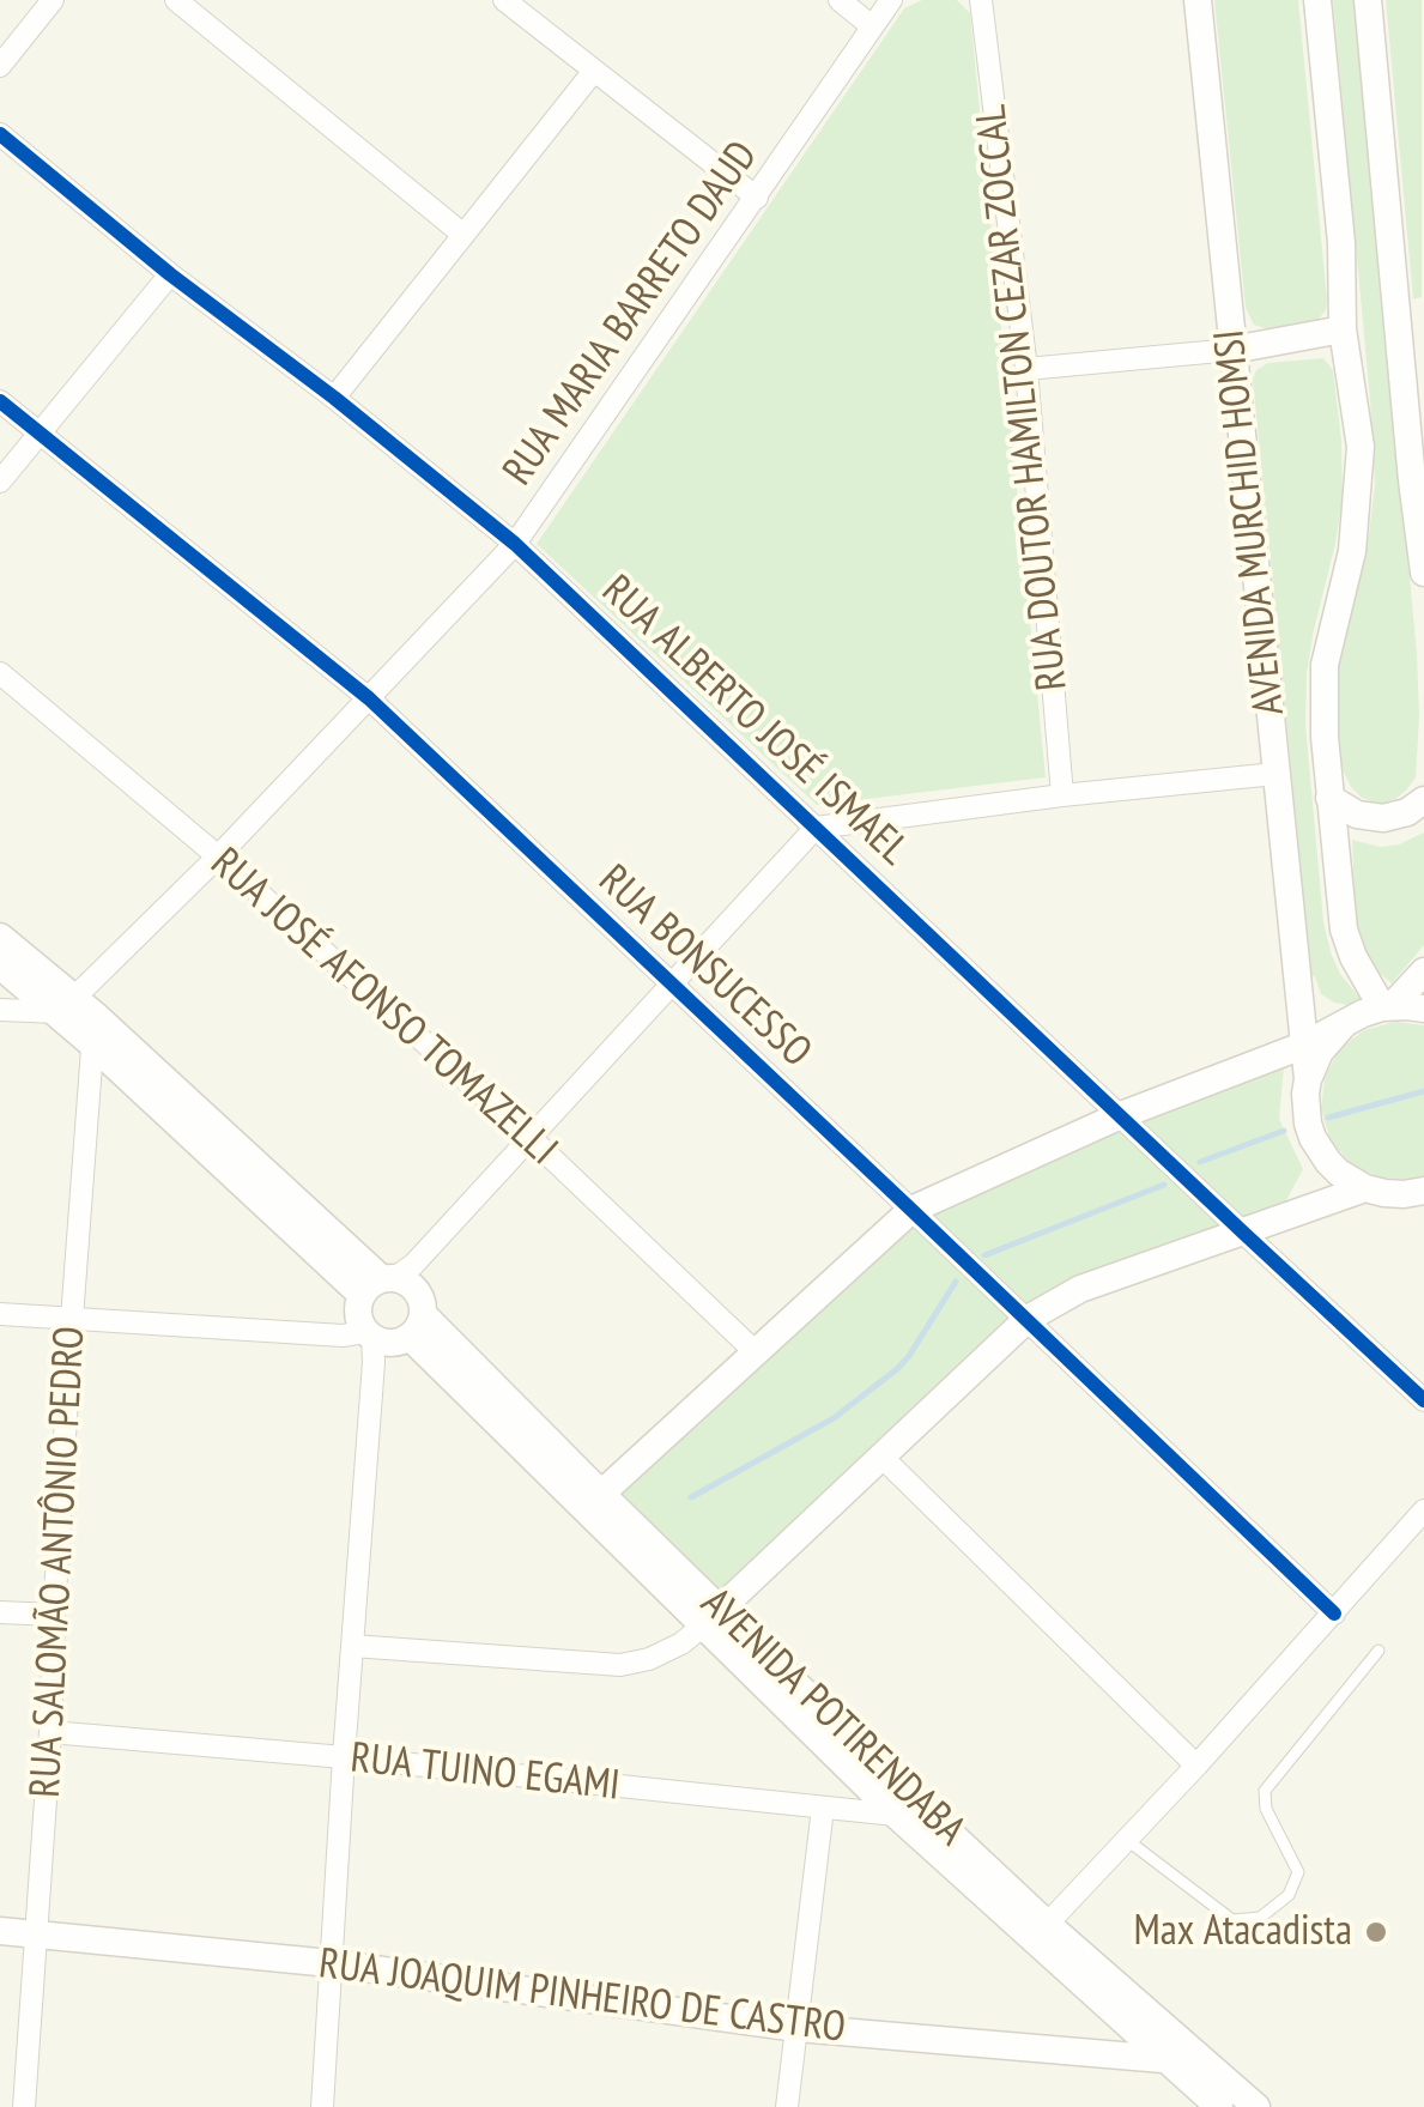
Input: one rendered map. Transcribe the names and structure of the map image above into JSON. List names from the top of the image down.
{
  "streets": {
    "main road": ["AVENIDA MURCHID HOMSI", "AVENIDA POTIRENDABA", "RUA JOAQUIM PINHEIRO DE CASTRO"],
    "street": [
      "RUA MARIA BARRETO DAUD",
      "RUA DOUTOR HAMILTON CEZAR ZOCCAL",
      "RUA ALBERTO JOSÉ ISMAEL",
      "RUA BONSUCESSO",
      "RUA JOSÉ AFONSO TOMAZELLI",
      "RUA SALOMÃO ANTÔNIO PEDRO",
      "RUA TUINO EGAMI"
    ]
  },
  "crossings": [
    ["RUA MARIA BARRETO DAUD", "RUA ALBERTO JOSÉ ISMAEL"],
    ["RUA MARIA BARRETO DAUD", "RUA BONSUCESSO"],
    ["RUA MARIA BARRETO DAUD", "RUA JOSÉ AFONSO TOMAZELLI"],
    ["RUA MARIA BARRETO DAUD", "AVENIDA POTIRENDABA"],
    ["RUA SALOMÃO ANTÔNIO PEDRO", "AVENIDA POTIRENDABA"],
    ["RUA SALOMÃO ANTÔNIO PEDRO", "RUA TUINO EGAMI"],
    ["RUA SALOMÃO ANTÔNIO PEDRO", "RUA JOAQUIM PINHEIRO DE CASTRO"],
    ["AVENIDA POTIRENDABA", "RUA TUINO EGAMI"],
    ["AVENIDA POTIRENDABA", "RUA JOAQUIM PINHEIRO DE CASTRO"]
  ],
  "places": ["Max Atacadista"]
}
